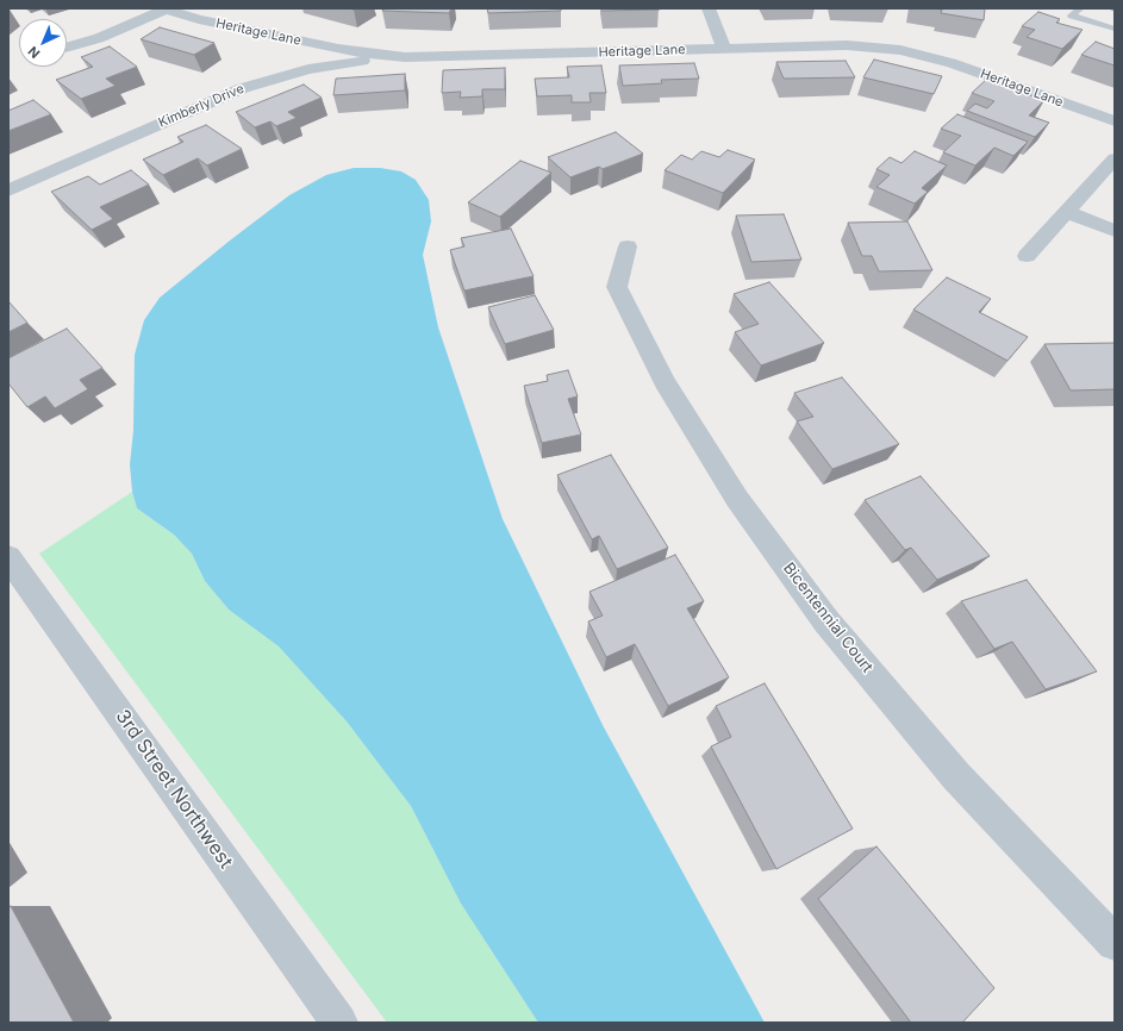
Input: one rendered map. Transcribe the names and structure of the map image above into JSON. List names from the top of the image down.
{
  "streets": {
    "street": [
      "Heritage Lane",
      "Kimberly Drive",
      "Bicentennial Court",
      "3rd Street Northwest"
    ]
  },
  "crossings": [
    ["Heritage Lane", "Kimberly Drive"]
  ],
  "north": "bottom left"
}
